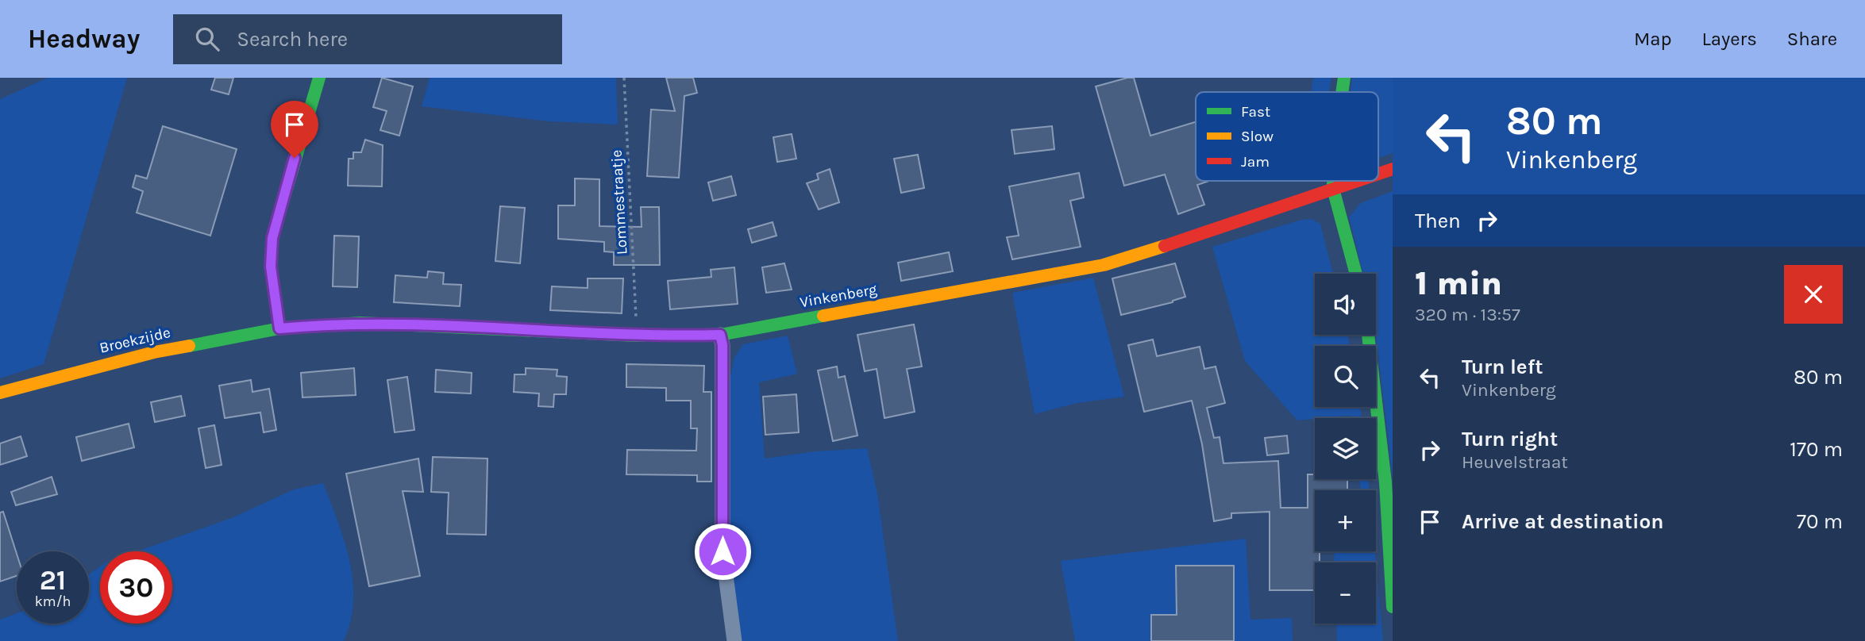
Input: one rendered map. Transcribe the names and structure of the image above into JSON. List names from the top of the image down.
{
  "streets": {
    "main road": ["Vinkenberg", "Broekzijde"],
    "path": ["Lommestraatje"]
  },
  "crossings": [
    ["Vinkenberg", "Broekzijde"]
  ],
  "legend": ["Fast", "Slow", "Jam"],
  "page": {
    "header": "Headway",
    "search": "Search here",
    "nav": ["Map", "Layers", "Share"],
    "turn": ["80 m", "Vinkenberg"],
    "then": "Then",
    "heading": ["1 min", "320 m · 13:57"],
    "map_buttons": ["+", "−"],
    "list": [
      {
        "name": "Turn left",
        "note": "Vinkenberg",
        "value": "80 m"
      },
      {
        "name": "Turn right",
        "note": "Heuvelstraat",
        "value": "170 m"
      },
      {
        "name": "Arrive at destination",
        "value": "70 m"
      }
    ],
    "speed": "21 km/h",
    "limit": "30"
  }
}
